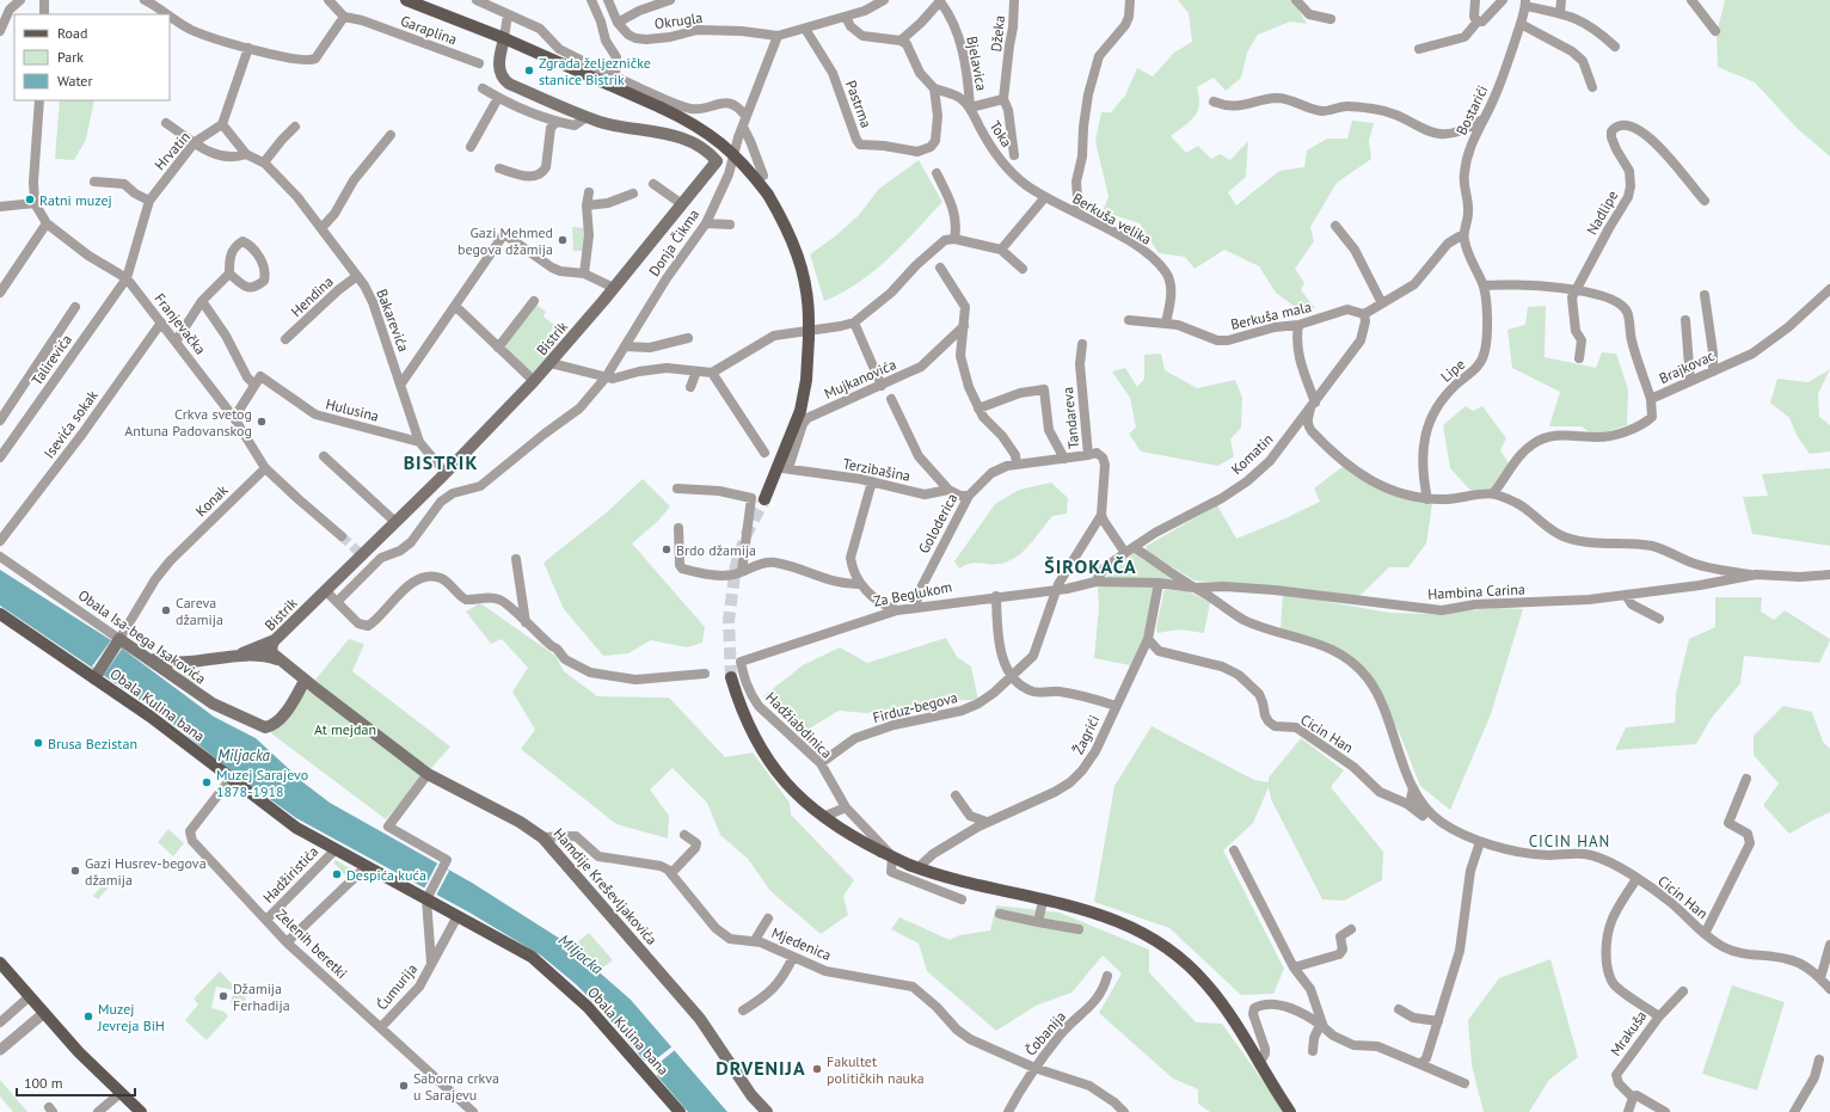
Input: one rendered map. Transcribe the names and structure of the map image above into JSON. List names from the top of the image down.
{
  "streets": {
    "main road": [
      "Bistrik",
      "Obala Isa-bega Isakovića",
      "Obala Kulina bana",
      "Hamdije Kreševljakovića"
    ],
    "street": [
      "Okrugla",
      "Garaplina",
      "Džeka",
      "Bjelavica",
      "Pastrma",
      "Bostarići",
      "Toka",
      "Hrvatin",
      "Nadlipe",
      "Berkuša velika",
      "Donja Čikma",
      "Hendina",
      "Berkuša mala",
      "Bakarevića",
      "Franjevačka",
      "Talirevića",
      "Brajkovac",
      "Lipe",
      "Mujkanovića",
      "Hulusina",
      "Tandareva",
      "Isevića sokak",
      "Komatin",
      "Terzibašina",
      "Konak",
      "Goloderica",
      "Hambina Carina",
      "Za Beglukom",
      "Firduz-begova",
      "Hadžiabdinica",
      "Cicin Han",
      "Žagrići",
      "Hadžiristića",
      "Zelenih beretki",
      "Mjedenica",
      "Ćumurija",
      "Čobanija",
      "Mrakuša"
    ]
  },
  "crossings": [
    ["Okrugla", "Donja Čikma"],
    ["Bjelavica", "Toka"],
    ["Pastrma", "Toka"],
    ["Bostarići", "Lipe"],
    ["Toka", "Berkuša velika"],
    ["Hrvatin", "Bakarevića"],
    ["Hrvatin", "Franjevačka"],
    ["Hrvatin", "Talirevića"],
    ["Berkuša velika", "Berkuša mala"],
    ["Donja Čikma", "Bistrik"],
    ["Hendina", "Bakarevića"],
    ["Berkuša mala", "Komatin"],
    ["Bakarevića", "Bistrik"],
    ["Bakarevića", "Hulusina"],
    ["Franjevačka", "Talirevića"],
    ["Franjevačka", "Isevića sokak"],
    ["Franjevačka", "Konak"],
    ["Bistrik", "Hamdije Kreševljakovića"],
    ["Mujkanovića", "Terzibašina"],
    ["Tandareva", "Goloderica"],
    ["Komatin", "Hambina Carina"],
    ["Komatin", "Za Beglukom"],
    ["Komatin", "Cicin Han"],
    ["Terzibašina", "Goloderica"],
    ["Konak", "Obala Isa-bega Isakovića"],
    ["Goloderica", "Za Beglukom"],
    ["Hambina Carina", "Za Beglukom"],
    ["Hambina Carina", "Cicin Han"],
    ["Hambina Carina", "Žagrići"],
    ["Za Beglukom", "Firduz-begova"],
    ["Za Beglukom", "Hadžiabdinica"],
    ["Obala Isa-bega Isakovića", "Hamdije Kreševljakovića"],
    ["Obala Kulina bana", "Hadžiristića"],
    ["Obala Kulina bana", "Zelenih beretki"],
    ["Obala Kulina bana", "Ćumurija"],
    ["Firduz-begova", "Hadžiabdinica"],
    ["Cicin Han", "Žagrići"],
    ["Cicin Han", "Mrakuša"],
    ["Hadžiristića", "Zelenih beretki"],
    ["Hamdije Kreševljakovića", "Mjedenica"],
    ["Zelenih beretki", "Ćumurija"],
    ["Mjedenica", "Čobanija"]
  ],
  "districts": [
    "BISTRIK",
    "ŠIROKAČA",
    "CICIN HAN",
    "DRVENIJA"
  ],
  "water": ["Miljacka"],
  "parks": ["At mejdan"],
  "places": [
    "Zgrada željezničke stanice Bistrik",
    "Ratni muzej",
    "Gazi Mehmed begova džamija",
    "Crkva svetog Antuna Padovanskog",
    "Brdo džamija",
    "Careva džamija",
    "Brusa Bezistan",
    "Muzej Sarajevo 1878-1918",
    "Gazi Husrev-begova džamija",
    "Despića kuća",
    "Džamija Ferhadija",
    "Muzej Jevreja BiH",
    "Fakultet političkih nauka",
    "Saborna crkva u Sarajevu"
  ],
  "legend": ["Road", "Park", "Water"],
  "scale_bar": "100 m"
}
